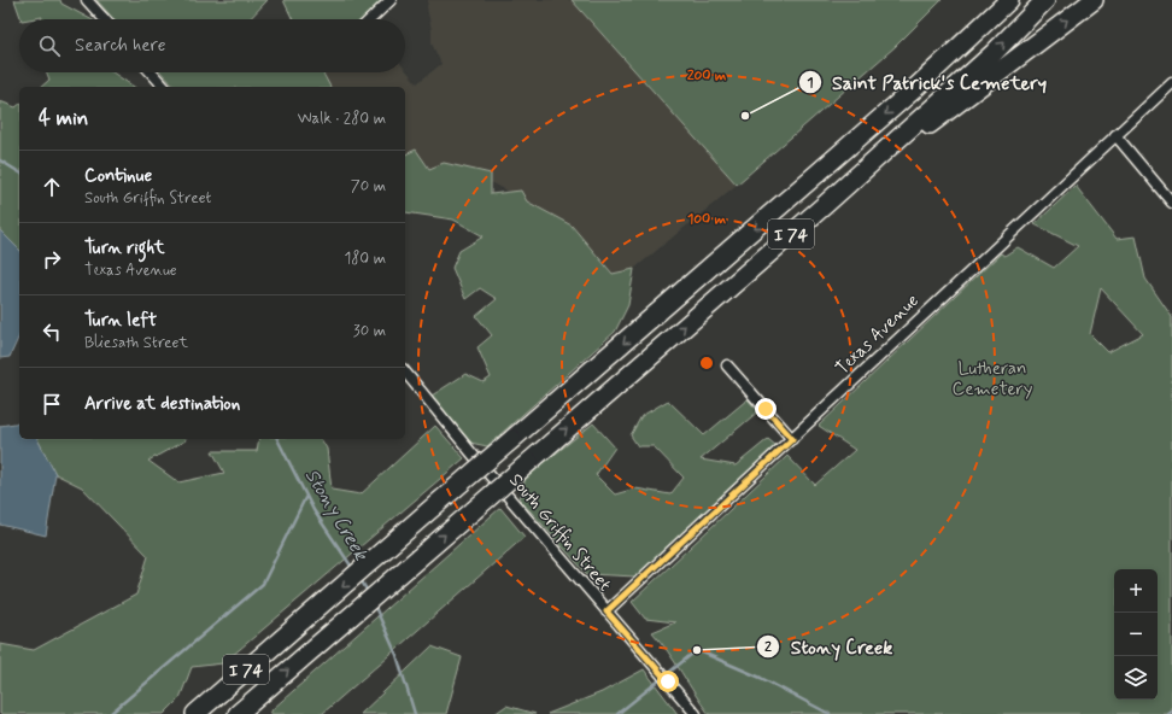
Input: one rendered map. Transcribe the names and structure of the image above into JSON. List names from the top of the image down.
{
  "streets": {
    "highway": ["I 74"],
    "street": ["Texas Avenue", "South Griffin Street"]
  },
  "crossings": [
    ["Texas Avenue", "South Griffin Street"]
  ],
  "water": ["Stony Creek"],
  "parks": ["Lutheran Cemetery"],
  "places": ["Saint Patrick's Cemetery", "Stony Creek"],
  "page": {
    "search": "Search here",
    "heading": ["4 min", "Walk · 280 m"],
    "list": [
      ["Continue", "South Griffin Street", "70 m"],
      ["Turn right", "Texas Avenue", "180 m"],
      ["Turn left", "Bliesath Street", "30 m"],
      "Arrive at destination"
    ],
    "map_buttons": ["+", "−"]
  },
  "rings": ["200 m", "100 m"]
}
